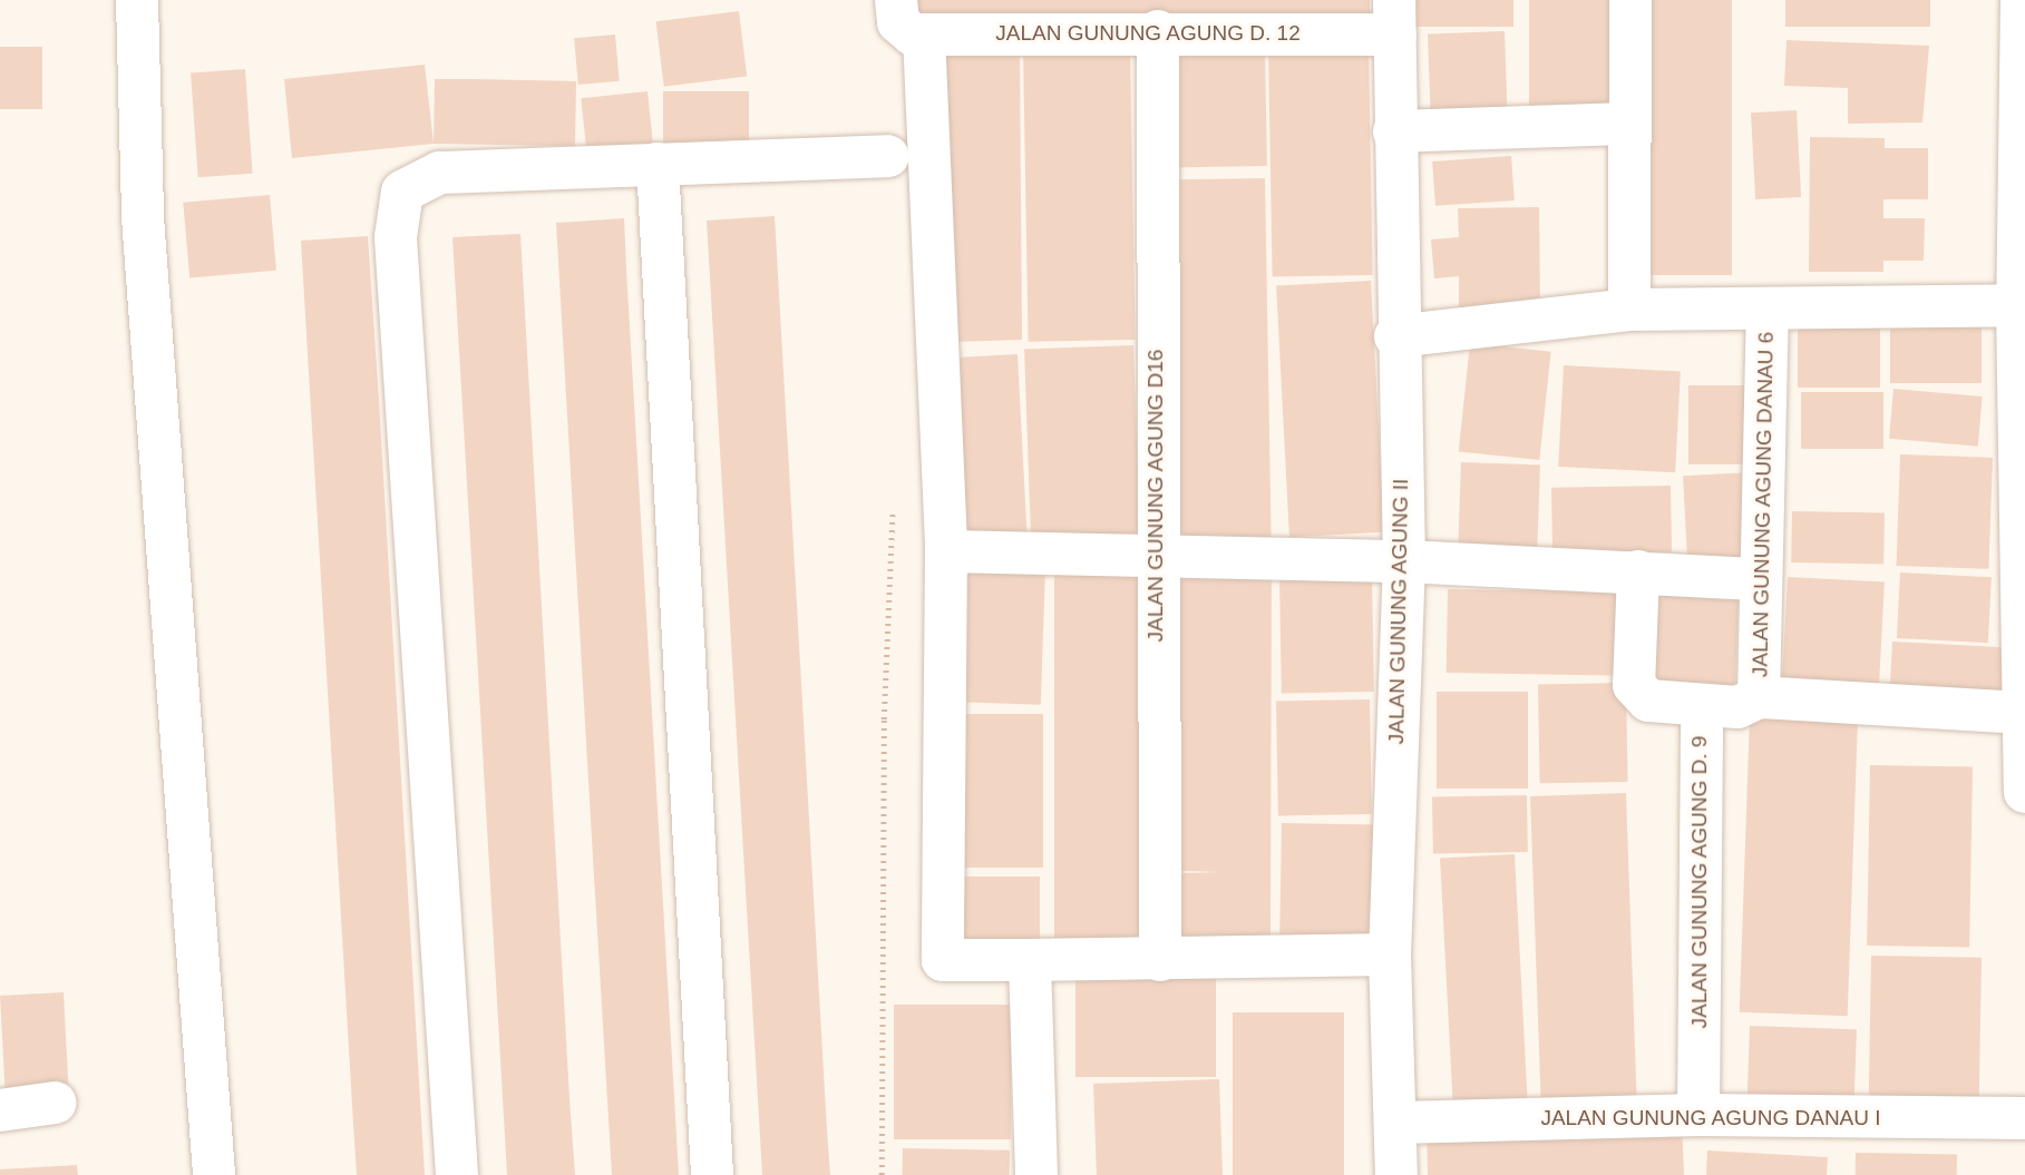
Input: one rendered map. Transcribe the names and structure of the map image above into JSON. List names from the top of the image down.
{
  "streets": {
    "street": [
      "JALAN GUNUNG AGUNG D. 12",
      "JALAN GUNUNG AGUNG D16",
      "JALAN GUNUNG AGUNG DANAU 6",
      "JALAN GUNUNG AGUNG II",
      "JALAN GUNUNG AGUNG D. 9",
      "JALAN GUNUNG AGUNG DANAU I"
    ]
  },
  "crossings": [
    ["JALAN GUNUNG AGUNG D. 12", "JALAN GUNUNG AGUNG D16"],
    ["JALAN GUNUNG AGUNG D. 12", "JALAN GUNUNG AGUNG II"],
    ["JALAN GUNUNG AGUNG DANAU 6", "JALAN GUNUNG AGUNG D. 9"],
    ["JALAN GUNUNG AGUNG II", "JALAN GUNUNG AGUNG DANAU I"],
    ["JALAN GUNUNG AGUNG D. 9", "JALAN GUNUNG AGUNG DANAU I"]
  ]
}
